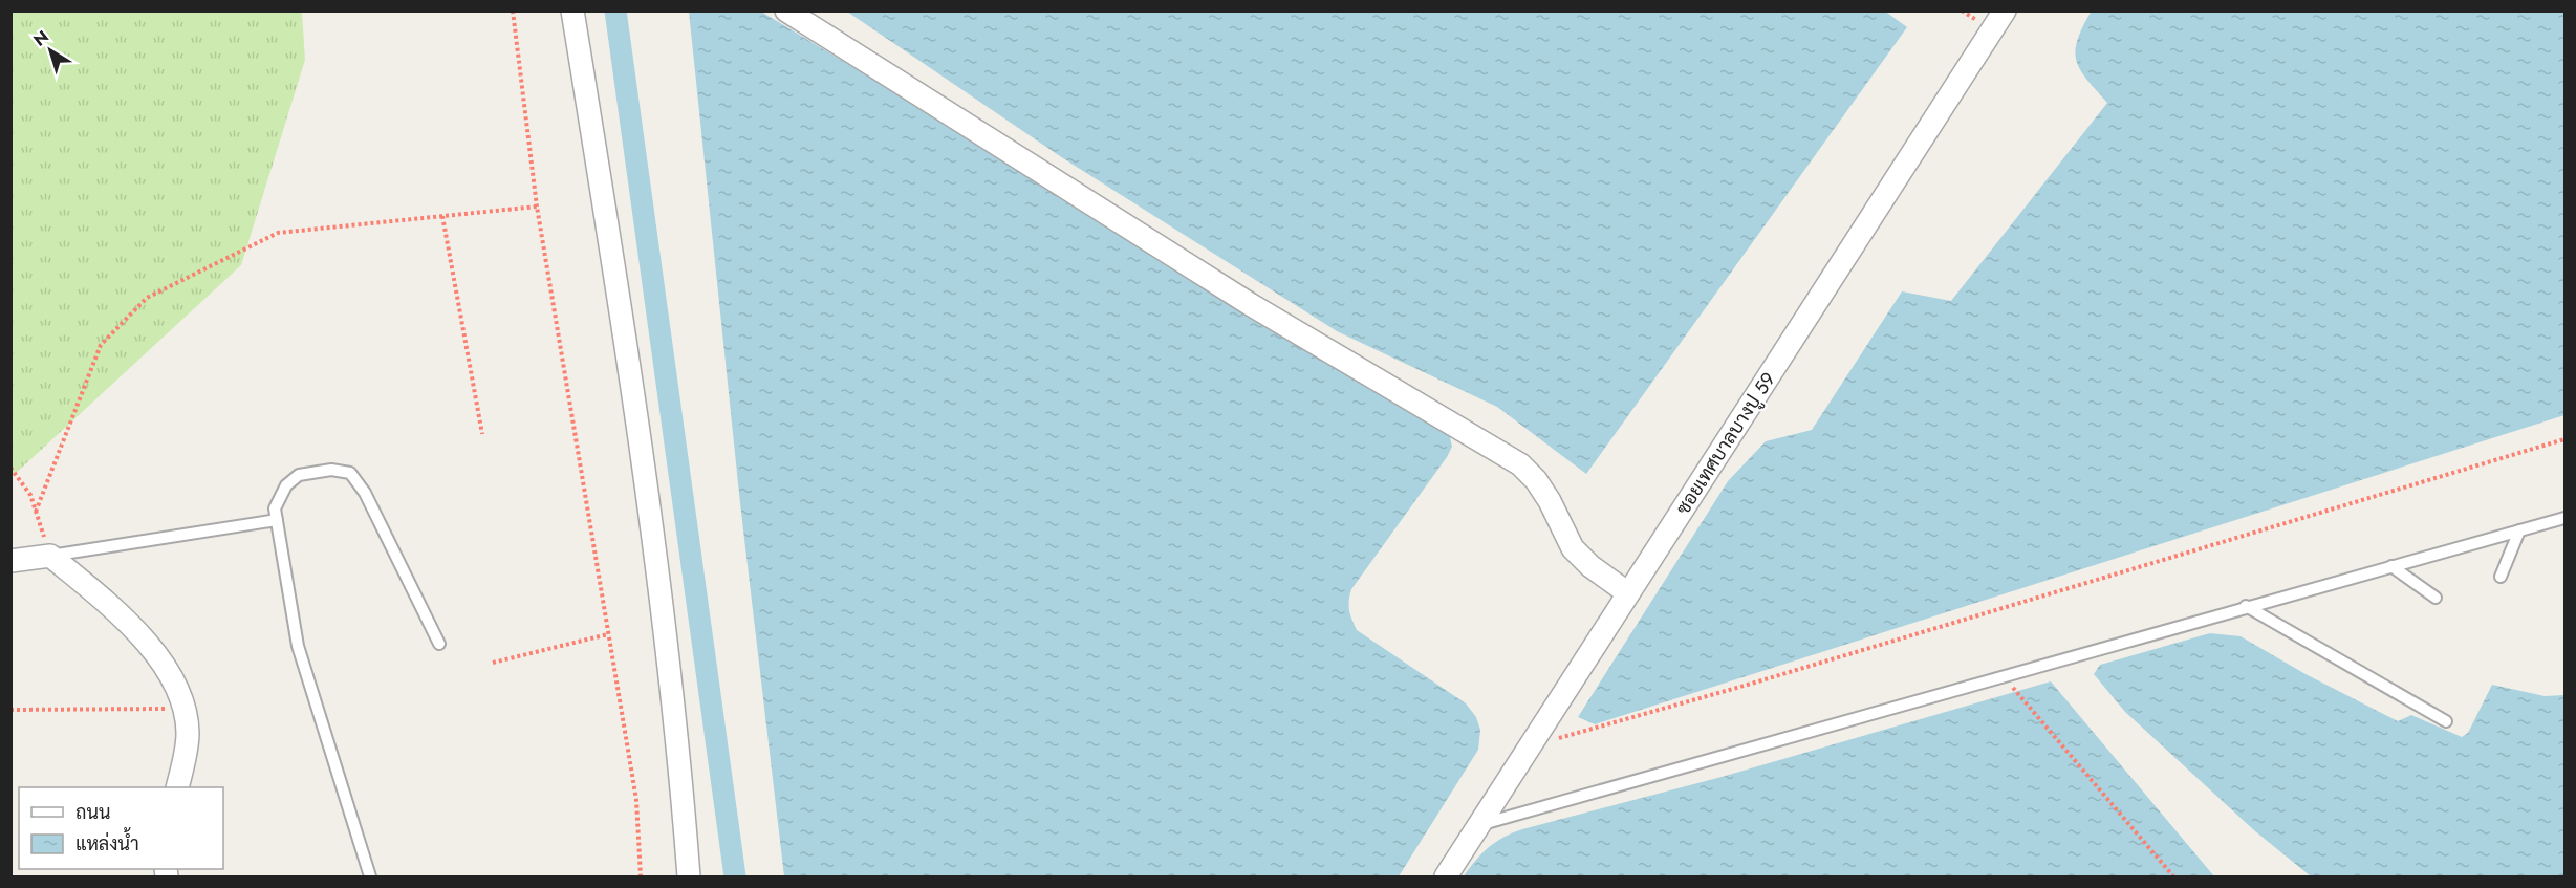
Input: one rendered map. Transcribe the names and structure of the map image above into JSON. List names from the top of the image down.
{
  "streets": {
    "street": ["ซอยเทศบาลบางปู 59"]
  },
  "legend": ["ถนน", "แหล่งน้ำ"],
  "north": "top left"
}
